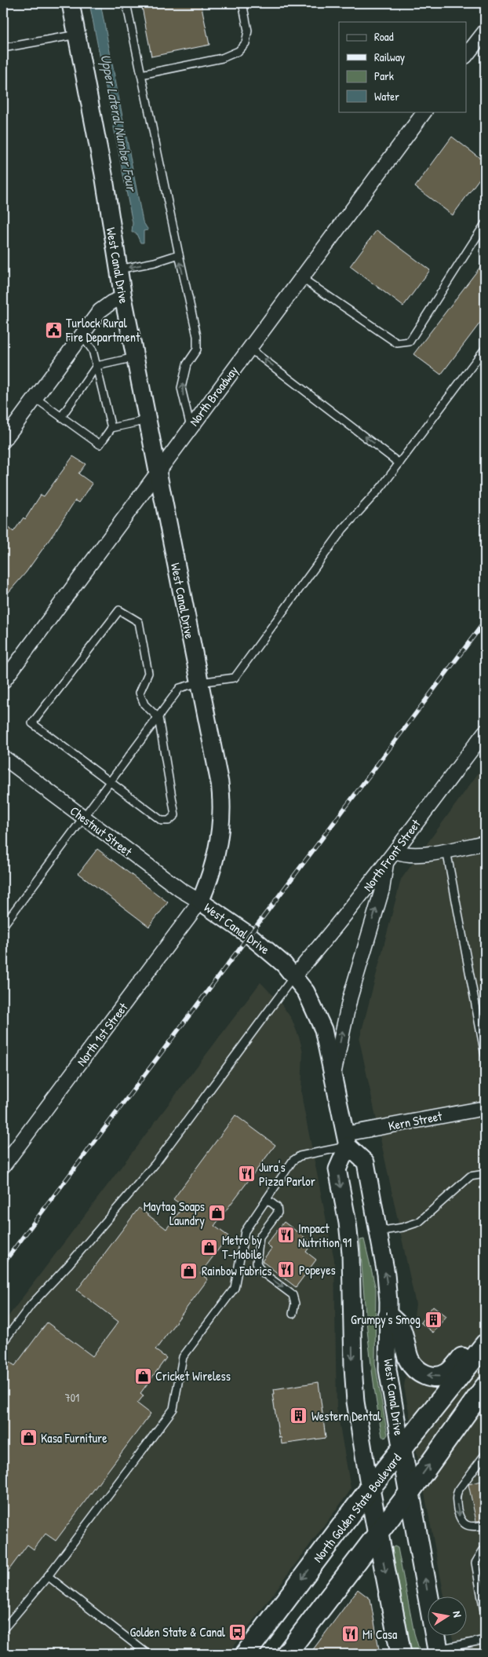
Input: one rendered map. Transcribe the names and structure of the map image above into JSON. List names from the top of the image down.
{
  "streets": {
    "main road": ["West Canal Drive", "North Golden State Boulevard"],
    "street": [
      "North Broadway",
      "Chestnut Street",
      "North Front Street",
      "North 1st Street",
      "Kern Street"
    ]
  },
  "crossings": [
    ["West Canal Drive", "North Broadway"],
    ["West Canal Drive", "Chestnut Street"],
    ["West Canal Drive", "North Front Street"],
    ["West Canal Drive", "North 1st Street"],
    ["West Canal Drive", "Kern Street"],
    ["West Canal Drive", "North Golden State Boulevard"],
    ["Chestnut Street", "North 1st Street"]
  ],
  "water": ["Upper Lateral Number Four"],
  "places": {
    "public building": ["Turlock Rural Fire Department"],
    "restaurant": [
      "Jura's Pizza Parlor",
      "Impact Nutrition 91",
      "Popeyes",
      "Mi Casa"
    ],
    "shop": [
      "Maytag Soaps Laundry",
      "Metro by T-Mobile",
      "Rainbow Fabrics",
      "Cricket Wireless",
      "Kasa Furniture"
    ],
    "building": ["Grumpy's Smog", "Western Dental"],
    "bus stop": ["Golden State & Canal"]
  },
  "house_numbers": ["701"],
  "legend": [
    "Road",
    "Railway",
    "Park",
    "Water"
  ],
  "north": "right"
}
